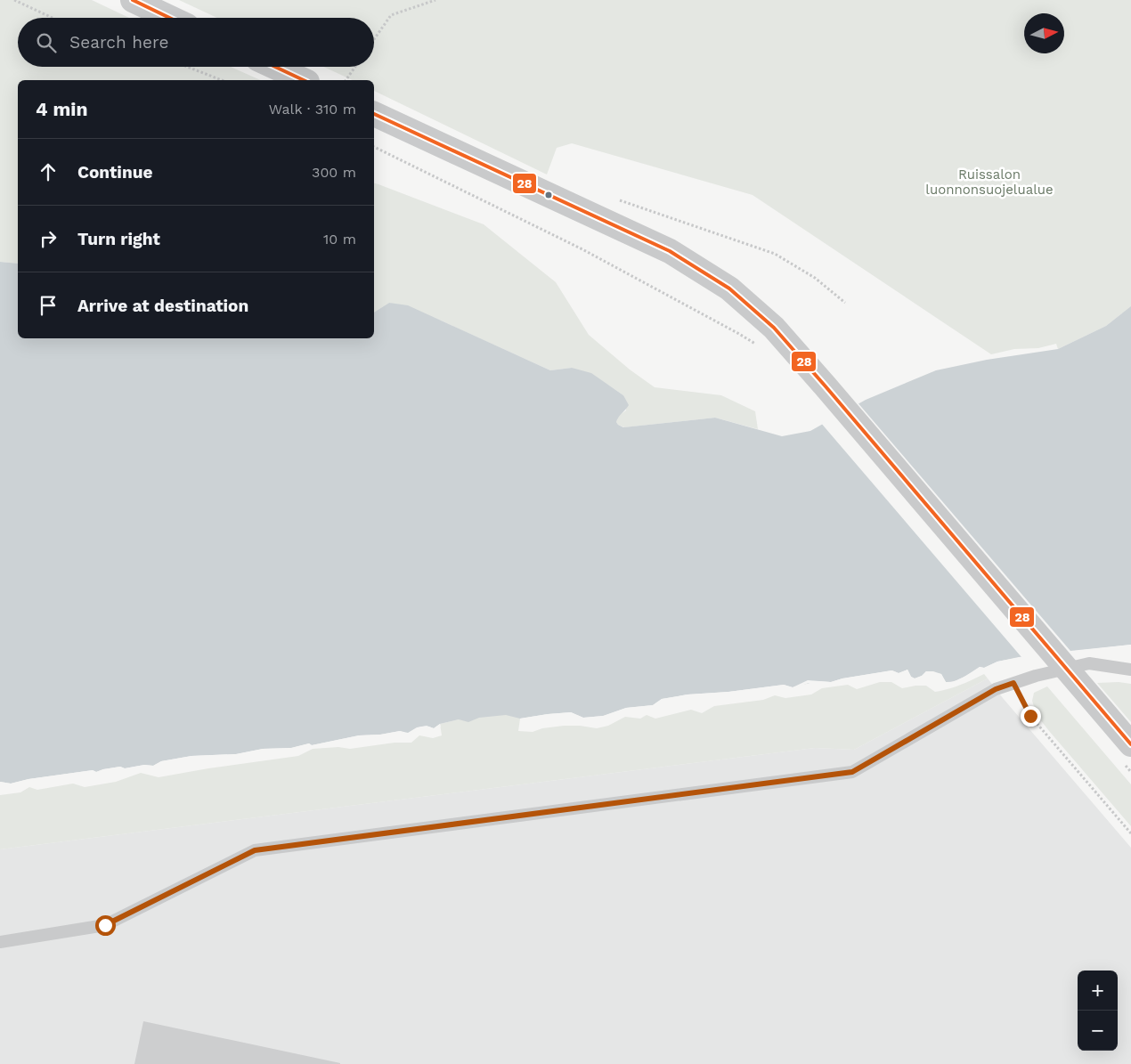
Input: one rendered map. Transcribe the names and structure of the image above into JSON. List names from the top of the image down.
{
  "parks": ["Ruissalon luonnonsuojelualue"],
  "lines": ["transit line 28"],
  "north": "right",
  "page": {
    "search": "Search here",
    "heading": ["4 min", "Walk · 310 m"],
    "list": [
      ["Continue", "300 m"],
      ["Turn right", "10 m"],
      "Arrive at destination"
    ],
    "map_buttons": ["+", "−"]
  }
}
